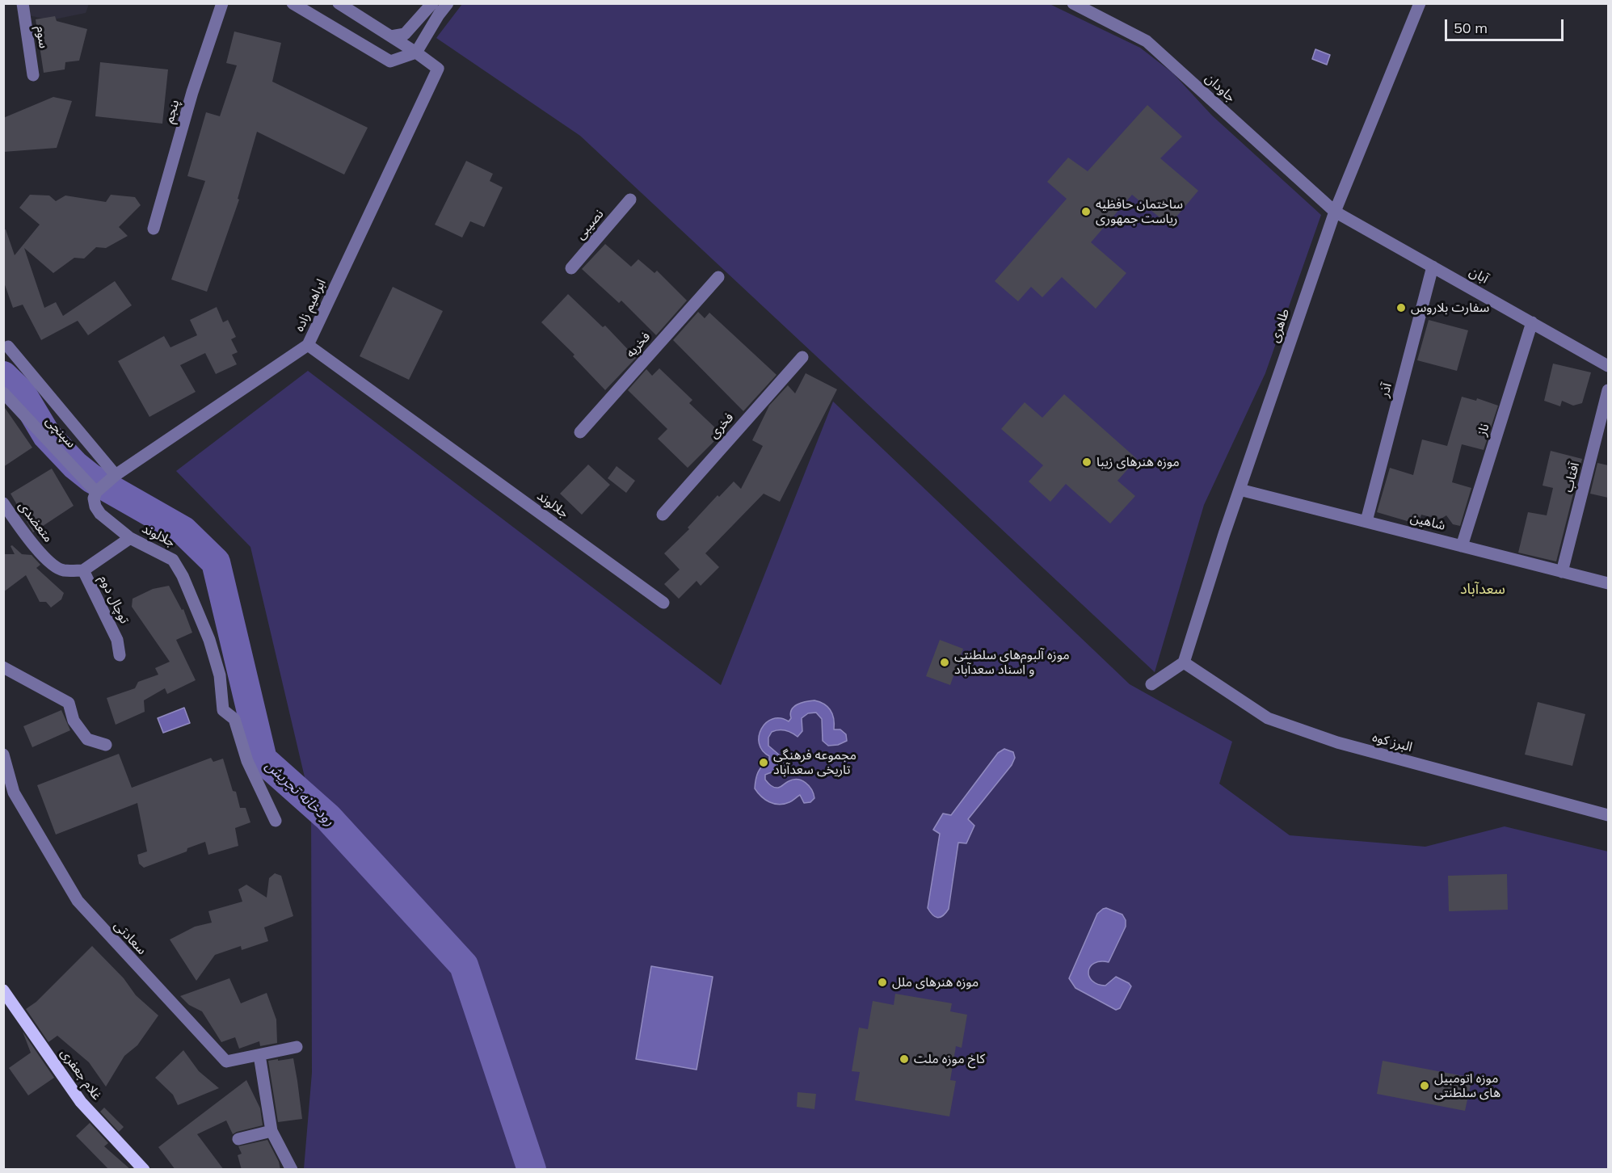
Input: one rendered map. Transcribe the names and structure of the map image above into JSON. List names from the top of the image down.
{
  "streets": {
    "main road": ["غلام جعفری"],
    "street": [
      "سوم",
      "جاودان",
      "پنجم",
      "نصیبی",
      "آبان",
      "ابراهیم زاده",
      "طاهری",
      "فخریه",
      "آذر",
      "فخری",
      "ناز",
      "سپنچی",
      "آفتاب",
      "جلالوند",
      "متعضدی",
      "شاهین",
      "توچال دوم",
      "البرز کوه",
      "سعادتی"
    ]
  },
  "crossings": [
    ["جاودان", "آبان"],
    ["جاودان", "طاهری"],
    ["آبان", "طاهری"],
    ["آبان", "آذر"],
    ["آبان", "ناز"],
    ["ابراهیم زاده", "جلالوند"],
    ["طاهری", "شاهین"],
    ["طاهری", "البرز کوه"],
    ["آذر", "شاهین"],
    ["ناز", "شاهین"],
    ["سپنچی", "جلالوند"],
    ["آفتاب", "شاهین"],
    ["متعضدی", "توچال دوم"]
  ],
  "districts": ["سعدآباد"],
  "water": ["رودخانه تجریش"],
  "places": [
    "ساختمان حافظیه ریاست جمهوری",
    "سفارت بلاروس",
    "موزه هنرهای زیبا",
    "موزه آلبوم‌های سلطنتی و اسناد سعدآباد",
    "مجموعه فرهنگی تاریخی سعدآباد",
    "موزه هنرهای ملل",
    "کاخ موزه ملت",
    "موزه اتومبیل های سلطنتی"
  ],
  "scale_bar": "50 m"
}
